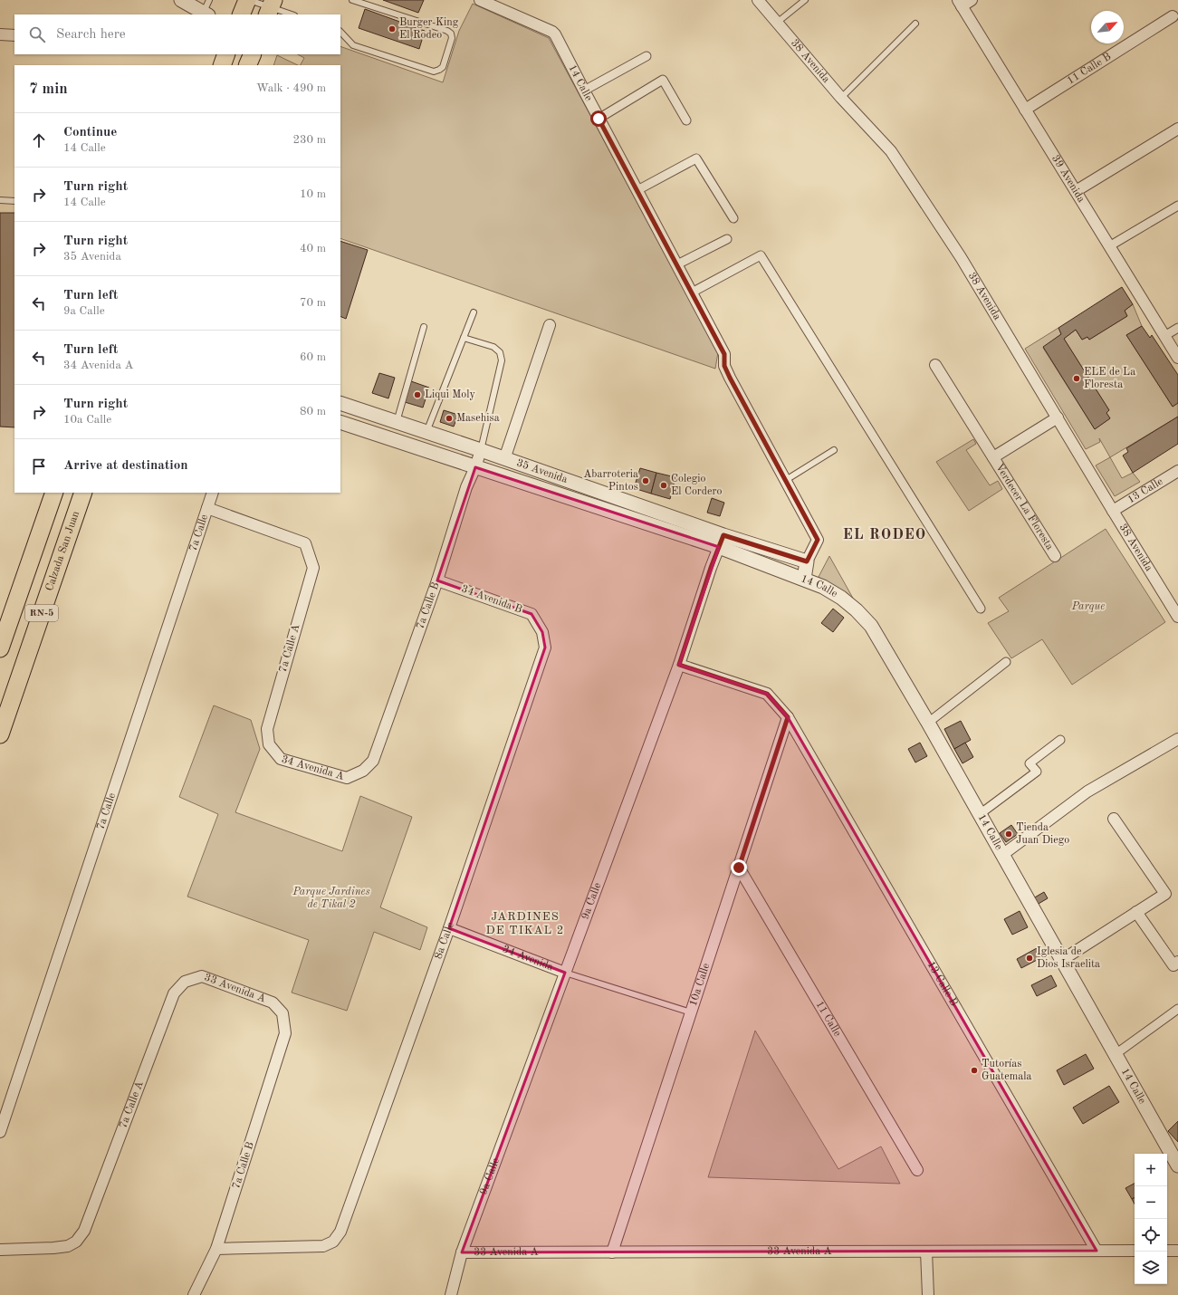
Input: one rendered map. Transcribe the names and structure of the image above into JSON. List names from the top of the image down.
{
  "streets": {
    "main road": ["Calzada San Juan", "RN-5"],
    "street": [
      "38 Avenida",
      "11 Calle B",
      "14 Calle",
      "39 Avenida",
      "35 Avenida",
      "13 Calle",
      "Verdecer La Floresta",
      "7a Calle",
      "34 Avenida B",
      "7a Calle B",
      "7a Calle A",
      "34 Avenida A",
      "9a Calle",
      "8a Calle",
      "34 Avenida",
      "10a Calle",
      "13 Calle B",
      "33 Avenida A",
      "11 Calle"
    ]
  },
  "crossings": [
    ["38 Avenida", "13 Calle"],
    ["38 Avenida", "Verdecer La Floresta"],
    ["11 Calle B", "39 Avenida"],
    ["14 Calle", "35 Avenida"],
    ["35 Avenida", "7a Calle B"],
    ["35 Avenida", "9a Calle"],
    ["7a Calle", "7a Calle A"],
    ["34 Avenida B", "7a Calle B"],
    ["34 Avenida B", "8a Calle"],
    ["7a Calle B", "34 Avenida A"],
    ["7a Calle B", "8a Calle"],
    ["7a Calle B", "33 Avenida A"],
    ["7a Calle A", "34 Avenida A"],
    ["7a Calle A", "33 Avenida A"],
    ["9a Calle", "34 Avenida"],
    ["9a Calle", "33 Avenida A"],
    ["8a Calle", "34 Avenida"],
    ["10a Calle", "13 Calle B"],
    ["10a Calle", "33 Avenida A"],
    ["10a Calle", "11 Calle"],
    ["13 Calle B", "33 Avenida A"]
  ],
  "districts": ["EL RODEO", "JARDINES DE TIKAL 2"],
  "parks": ["Parque", "Parque Jardines de Tikal 2"],
  "places": [
    "Burger King El Rodeo",
    "ELE de La Floresta",
    "Liqui Moly",
    "Masehisa",
    "Abarroteria Pintos",
    "Colegio El Cordero",
    "Tienda Juan Diego",
    "Iglesia de Dios Israelita",
    "Tutorías Guatemala"
  ],
  "north": "top right",
  "page": {
    "search": "Search here",
    "heading": ["7 min", "Walk · 490 m"],
    "list": [
      ["Continue", "14 Calle", "230 m"],
      ["Turn right", "14 Calle", "10 m"],
      ["Turn right", "35 Avenida", "40 m"],
      ["Turn left", "9a Calle", "70 m"],
      ["Turn left", "34 Avenida A", "60 m"],
      ["Turn right", "10a Calle", "80 m"],
      "Arrive at destination"
    ],
    "map_buttons": ["+", "−"]
  }
}
